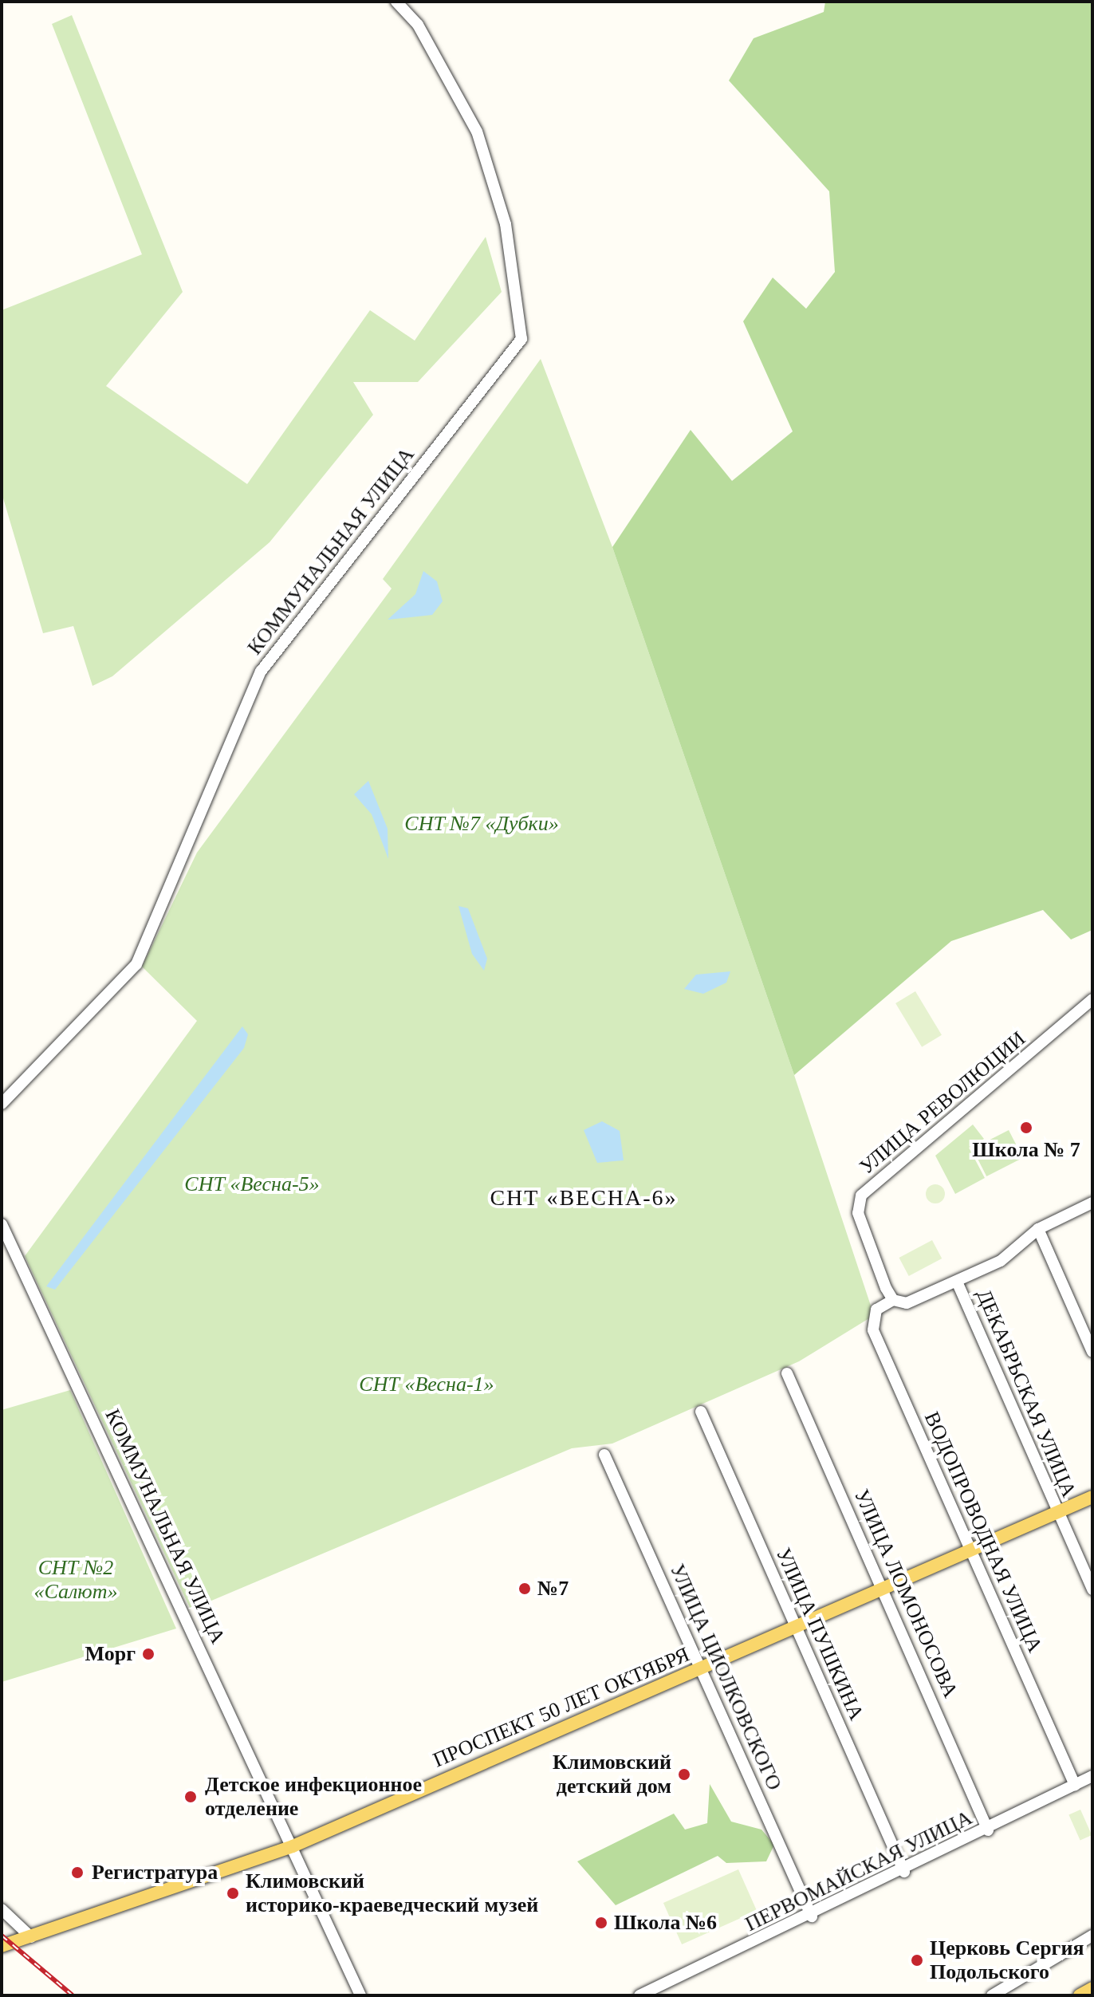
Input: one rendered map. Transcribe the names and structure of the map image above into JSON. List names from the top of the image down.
{
  "streets": {
    "main road": ["ПРОСПЕКТ 50 ЛЕТ ОКТЯБРЯ"],
    "street": [
      "КОММУНАЛЬНАЯ УЛИЦА",
      "УЛИЦА РЕВОЛЮЦИИ",
      "ДЕКАБРЬСКАЯ УЛИЦА",
      "ВОДОПРОВОДНАЯ УЛИЦА",
      "УЛИЦА ЛОМОНОСОВА",
      "УЛИЦА ПУШКИНА",
      "УЛИЦА ЦИОЛКОВСКОГО",
      "ПЕРВОМАЙСКАЯ УЛИЦА"
    ]
  },
  "crossings": [
    ["КОММУНАЛЬНАЯ УЛИЦА", "ПРОСПЕКТ 50 ЛЕТ ОКТЯБРЯ"],
    ["УЛИЦА РЕВОЛЮЦИИ", "ВОДОПРОВОДНАЯ УЛИЦА"],
    ["ДЕКАБРЬСКАЯ УЛИЦА", "ПРОСПЕКТ 50 ЛЕТ ОКТЯБРЯ"],
    ["ВОДОПРОВОДНАЯ УЛИЦА", "ПРОСПЕКТ 50 ЛЕТ ОКТЯБРЯ"],
    ["ВОДОПРОВОДНАЯ УЛИЦА", "ПЕРВОМАЙСКАЯ УЛИЦА"],
    ["УЛИЦА ЛОМОНОСОВА", "ПРОСПЕКТ 50 ЛЕТ ОКТЯБРЯ"],
    ["УЛИЦА ЛОМОНОСОВА", "ПЕРВОМАЙСКАЯ УЛИЦА"],
    ["УЛИЦА ПУШКИНА", "ПРОСПЕКТ 50 ЛЕТ ОКТЯБРЯ"],
    ["УЛИЦА ПУШКИНА", "ПЕРВОМАЙСКАЯ УЛИЦА"],
    ["УЛИЦА ЦИОЛКОВСКОГО", "ПРОСПЕКТ 50 ЛЕТ ОКТЯБРЯ"],
    ["УЛИЦА ЦИОЛКОВСКОГО", "ПЕРВОМАЙСКАЯ УЛИЦА"]
  ],
  "districts": ["СНТ «ВЕСНА-6»"],
  "parks": [
    "СНТ №7 «Дубки»",
    "СНТ «Весна-5»",
    "СНТ «Весна-1»",
    "СНТ №2 «Салют»"
  ],
  "places": [
    "Школа № 7",
    "№7",
    "Морг",
    "Климовский детский дом",
    "Детское инфекционное отделение",
    "Регистратура",
    "Климовский историко-краеведческий музей",
    "Школа №6",
    "Церковь Сергия Подольского"
  ]
}
